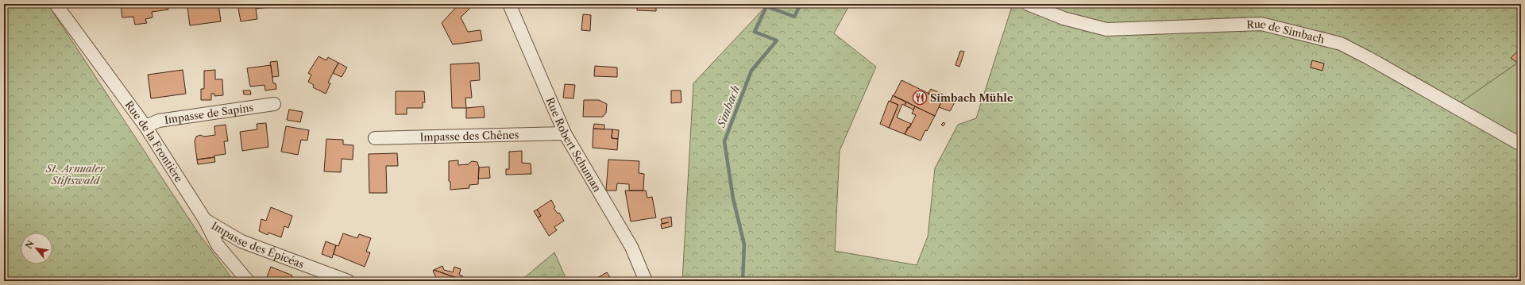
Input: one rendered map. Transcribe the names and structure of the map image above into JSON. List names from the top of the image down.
{
  "streets": {
    "street": [
      "Rue de Simbach",
      "Impasse de Sapins",
      "Impasse des Chênes",
      "Rue de la Frontière",
      "Rue Robert Schuman",
      "Impasse des Épicéas"
    ]
  },
  "crossings": [
    ["Impasse de Sapins", "Rue de la Frontière"],
    ["Impasse des Chênes", "Rue Robert Schuman"],
    ["Rue de la Frontière", "Impasse des Épicéas"]
  ],
  "water": ["Simbach"],
  "parks": ["St. Arnualer Stiftswald"],
  "places": {
    "restaurant": ["Simbach Mühle"]
  },
  "north": "top left"
}
